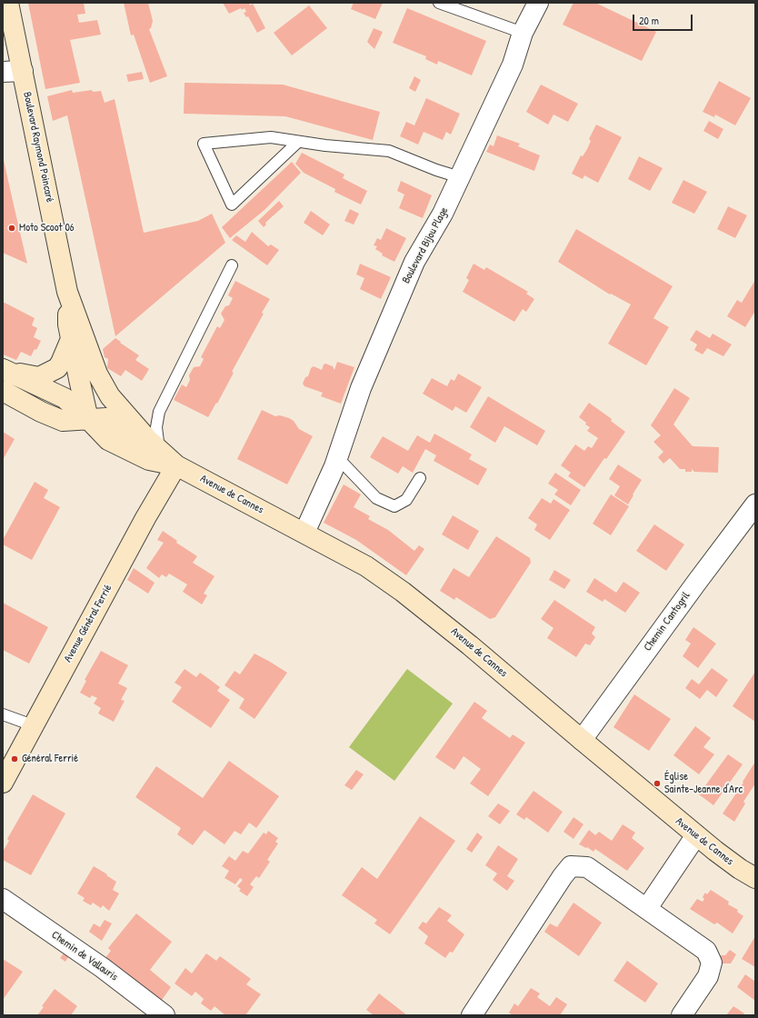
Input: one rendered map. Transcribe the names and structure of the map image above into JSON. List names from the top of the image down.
{
  "streets": {
    "main road": ["Boulevard Raymond Poincaré", "Avenue de Cannes", "Avenue Général Ferrié"],
    "street": ["Boulevard Bijou Plage", "Chemin Cantogril", "Chemin de Vallauris"]
  },
  "crossings": [
    ["Boulevard Raymond Poincaré", "Avenue de Cannes"],
    ["Boulevard Bijou Plage", "Avenue de Cannes"],
    ["Avenue de Cannes", "Chemin Cantogril"],
    ["Avenue de Cannes", "Avenue Général Ferrié"]
  ],
  "places": ["Moto Scoot 06", "Général Ferrié", "Église Sainte-Jeanne d'Arc"],
  "scale_bar": "20 m"
}
